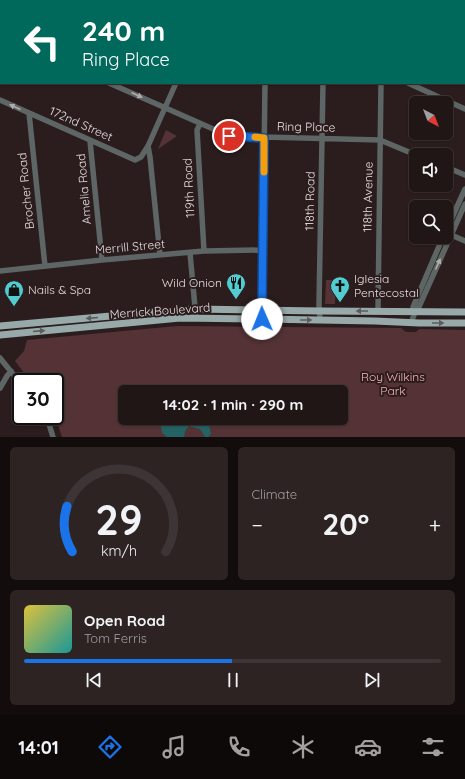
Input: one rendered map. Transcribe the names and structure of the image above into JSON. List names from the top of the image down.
{
  "streets": {
    "main road": ["Merrick Boulevard"],
    "street": [
      "172nd Street",
      "Ring Place",
      "119th Road",
      "Amelia Road",
      "Brocher Road",
      "118th Avenue",
      "118th Road",
      "Merrill Street"
    ]
  },
  "crossings": [
    ["172nd Street", "Amelia Road"],
    ["172nd Street", "Brocher Road"],
    ["Ring Place", "119th Road"],
    ["Ring Place", "118th Avenue"],
    ["Ring Place", "118th Road"],
    ["119th Road", "Merrill Street"],
    ["Amelia Road", "Merrill Street"],
    ["Brocher Road", "Merrill Street"],
    ["118th Avenue", "Merrick Boulevard"],
    ["118th Road", "Merrick Boulevard"]
  ],
  "parks": ["Roy Wilkins Park"],
  "places": {
    "restaurant": ["Wild Onion"],
    "church": ["Iglesia Pentecostal"],
    "shop": ["Nails & Spa"]
  },
  "north": "bottom right",
  "page": {
    "turn": ["240 m", "Ring Place"],
    "limit": "30",
    "trip": "14:02 · 1 min · 290 m",
    "tile": "Climate",
    "heat": ["−", "20°", "+"],
    "song": ["Open Road", "Tom Ferris"],
    "tabs": "14:01",
    "gauge": ["29", "km/h"]
  }
}
